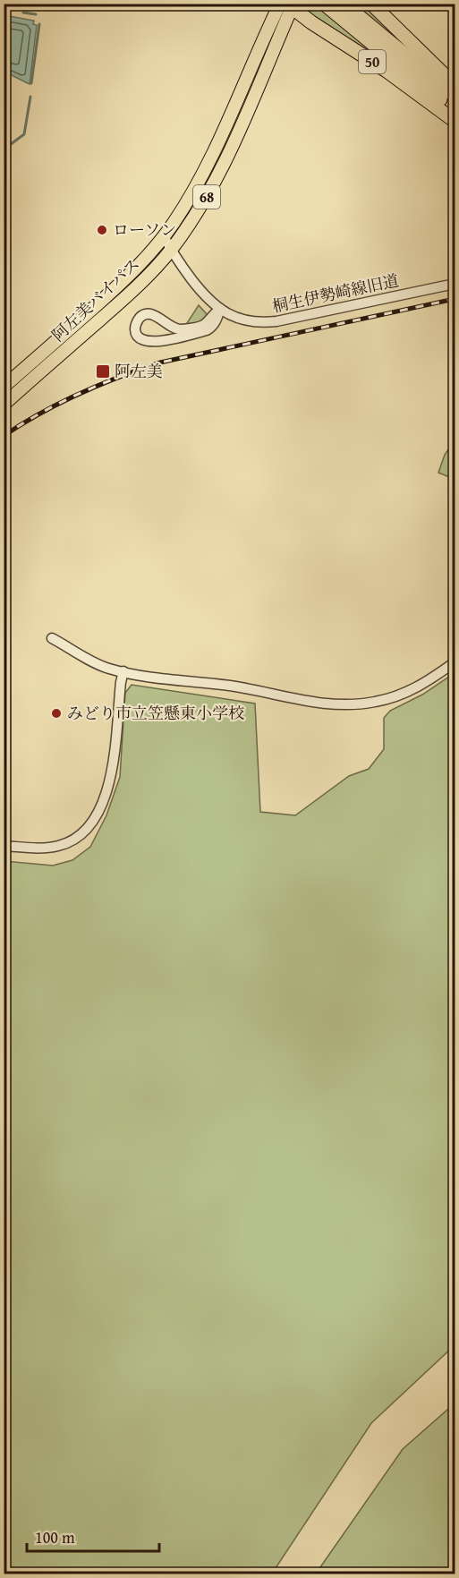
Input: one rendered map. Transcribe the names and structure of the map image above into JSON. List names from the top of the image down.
{
  "streets": {
    "highway": ["50"],
    "main road": ["68", "阿左美バイパス"],
    "street": ["桐生伊勢崎線旧道"]
  },
  "crossings": [
    ["50", "阿左美バイパス"],
    ["桐生伊勢崎線旧道", "阿左美バイパス"]
  ],
  "places": {
    "other": ["ローソン", "みどり市立笠懸東小学校"],
    "transit": ["阿左美"]
  },
  "scale_bar": "100 m"
}
